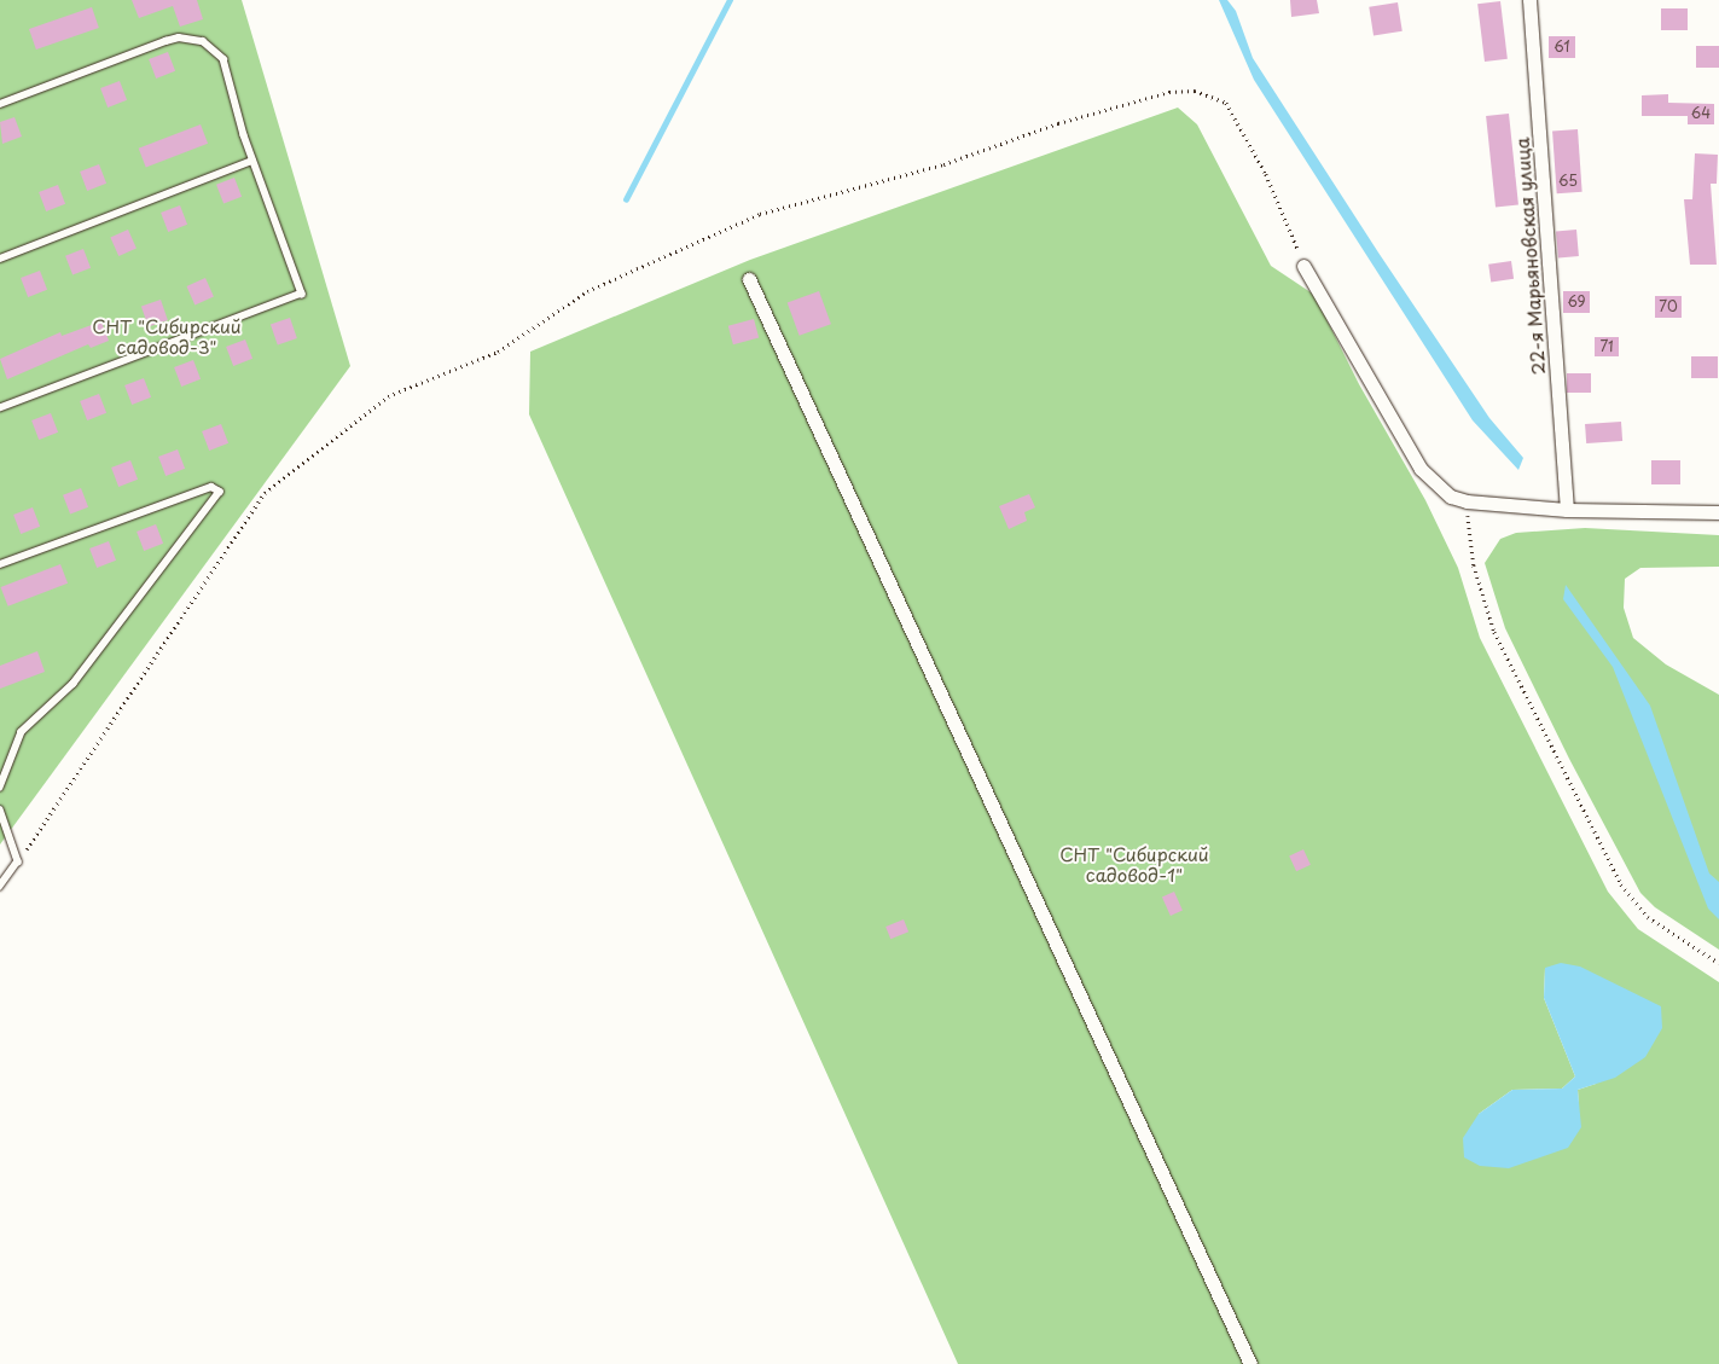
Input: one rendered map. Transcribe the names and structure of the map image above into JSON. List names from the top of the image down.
{
  "streets": {
    "street": ["22-я Марьяновская улица"]
  },
  "parks": ["СНТ \"Сибирский садовод-3\"", "СНТ \"Сибирский садовод-1\""],
  "house_numbers": [
    "61",
    "64",
    "65",
    "69",
    "70",
    "71"
  ]
}
